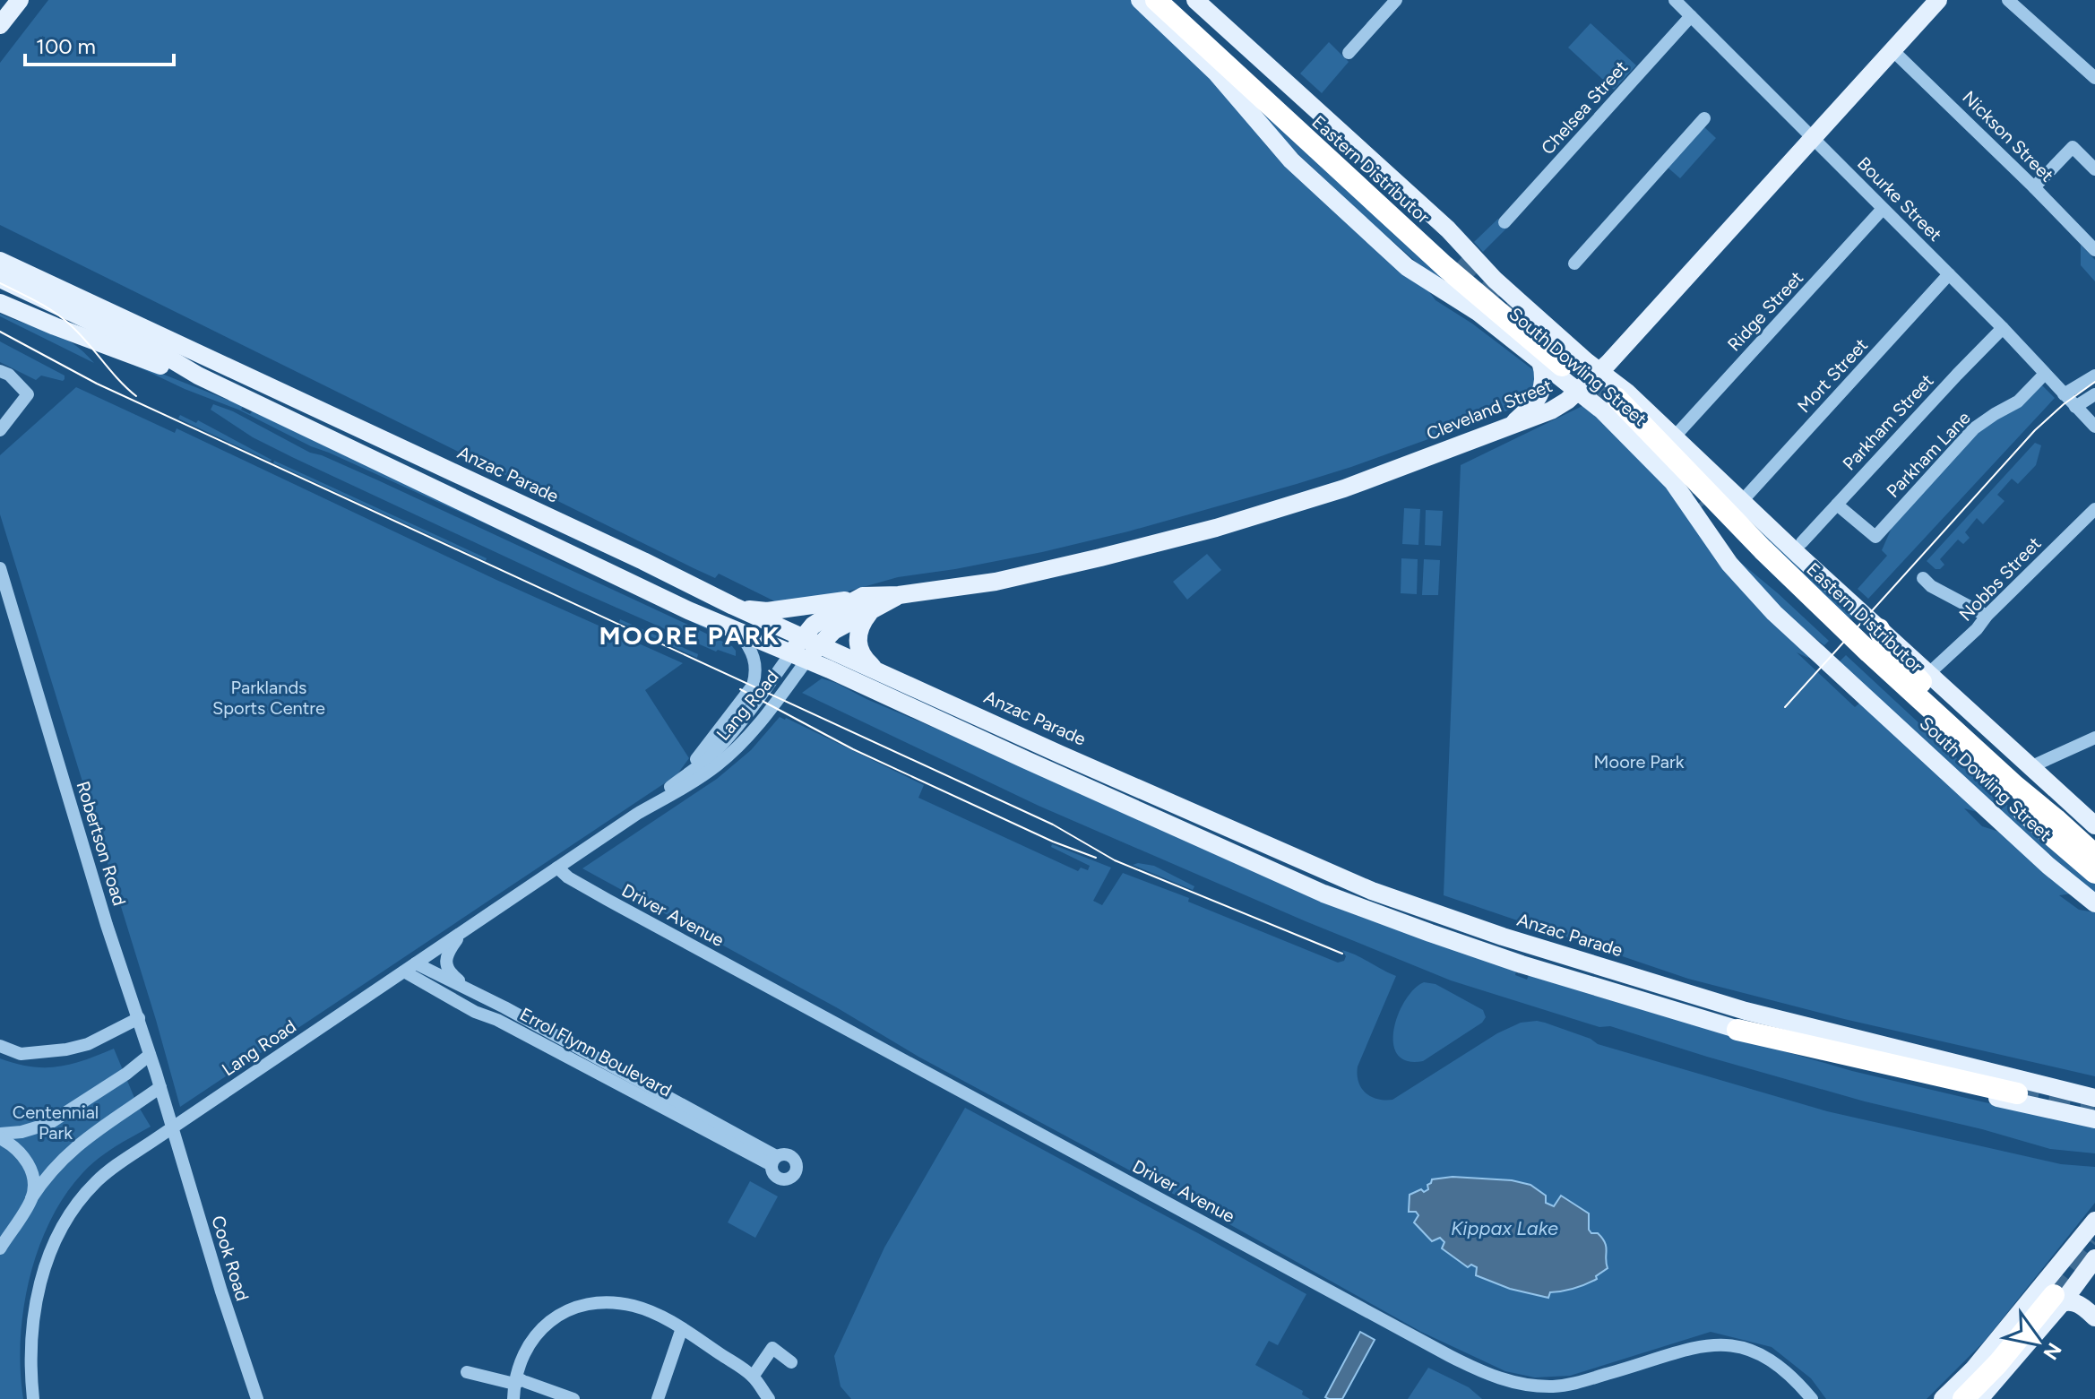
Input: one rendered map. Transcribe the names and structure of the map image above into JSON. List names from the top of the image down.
{
  "streets": {
    "highway": ["Eastern Distributor"],
    "main road": ["South Dowling Street", "Cleveland Street", "Anzac Parade"],
    "street": [
      "Chelsea Street",
      "Nickson Street",
      "Bourke Street",
      "Ridge Street",
      "Mort Street",
      "Parkham Street",
      "Parkham Lane",
      "Nobbs Street",
      "Lang Road",
      "Robertson Road",
      "Driver Avenue",
      "Errol Flynn Boulevard",
      "Cook Road"
    ]
  },
  "crossings": [
    ["Chelsea Street", "Bourke Street"],
    ["Nickson Street", "Cleveland Street"],
    ["Eastern Distributor", "South Dowling Street"],
    ["Bourke Street", "Ridge Street"],
    ["Bourke Street", "Mort Street"],
    ["Bourke Street", "Cleveland Street"],
    ["Bourke Street", "Parkham Street"],
    ["Bourke Street", "Parkham Lane"],
    ["Ridge Street", "South Dowling Street"],
    ["South Dowling Street", "Mort Street"],
    ["South Dowling Street", "Cleveland Street"],
    ["South Dowling Street", "Nobbs Street"],
    ["Cleveland Street", "Anzac Parade"],
    ["Cleveland Street", "Lang Road"],
    ["Parkham Street", "Parkham Lane"],
    ["Lang Road", "Robertson Road"],
    ["Lang Road", "Driver Avenue"],
    ["Lang Road", "Errol Flynn Boulevard"],
    ["Lang Road", "Cook Road"],
    ["Robertson Road", "Cook Road"]
  ],
  "districts": ["MOORE PARK"],
  "water": ["Kippax Lake"],
  "parks": ["Parklands Sports Centre", "Moore Park", "Centennial Park"],
  "scale_bar": "100 m",
  "north": "bottom right"
}
